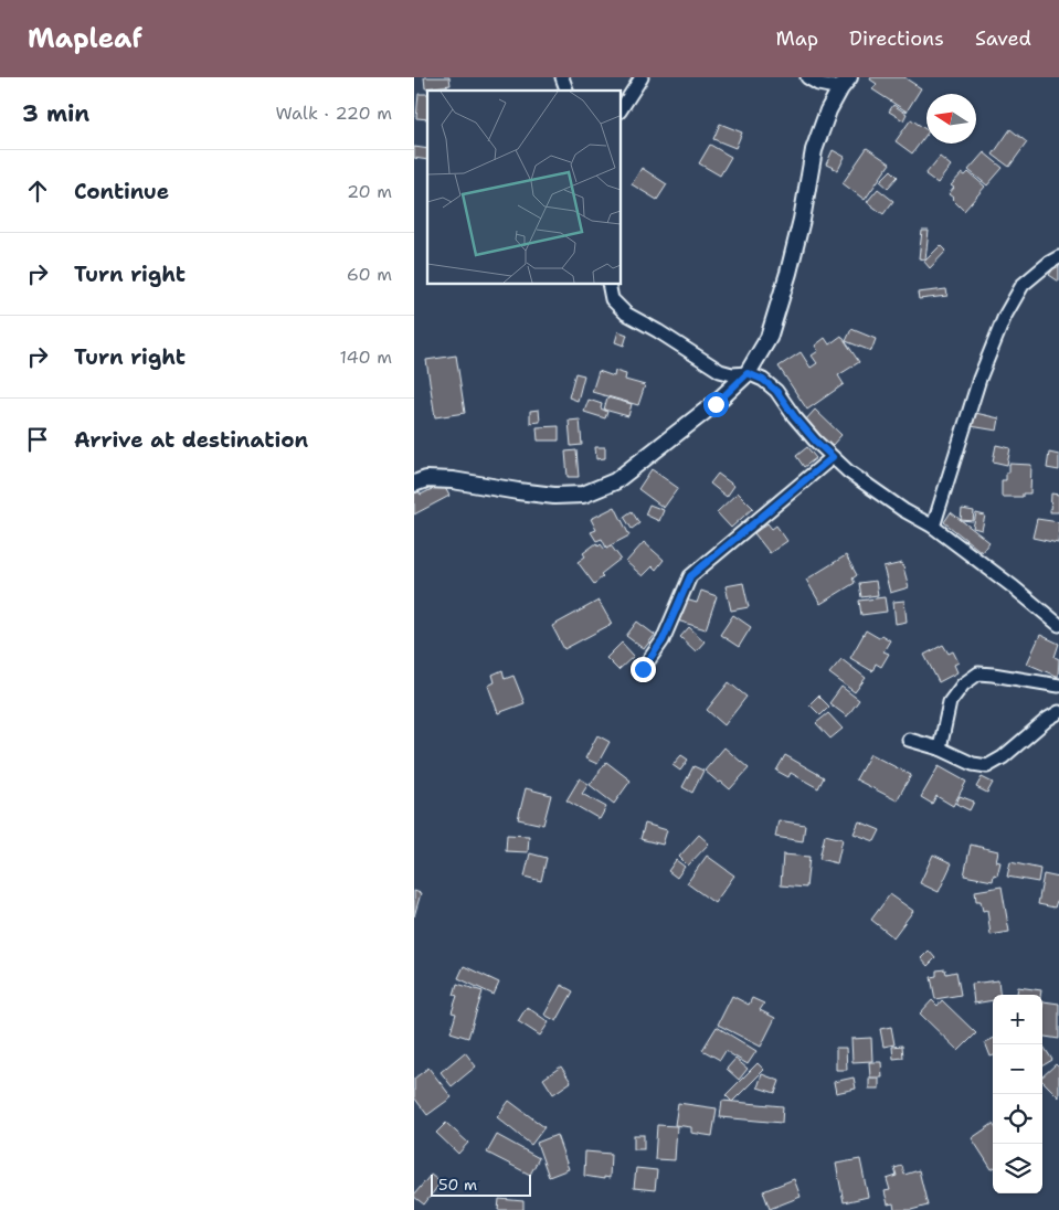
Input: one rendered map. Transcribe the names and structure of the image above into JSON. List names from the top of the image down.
{
  "scale_bar": "50 m",
  "north": "left",
  "page": {
    "header": "Mapleaf",
    "nav": ["Map", "Directions", "Saved"],
    "heading": ["3 min", "Walk · 220 m"],
    "list": [
      ["Continue", "20 m"],
      ["Turn right", "60 m"],
      ["Turn right", "140 m"],
      "Arrive at destination"
    ],
    "map_buttons": ["+", "−"],
    "scale": "50 m"
  }
}
